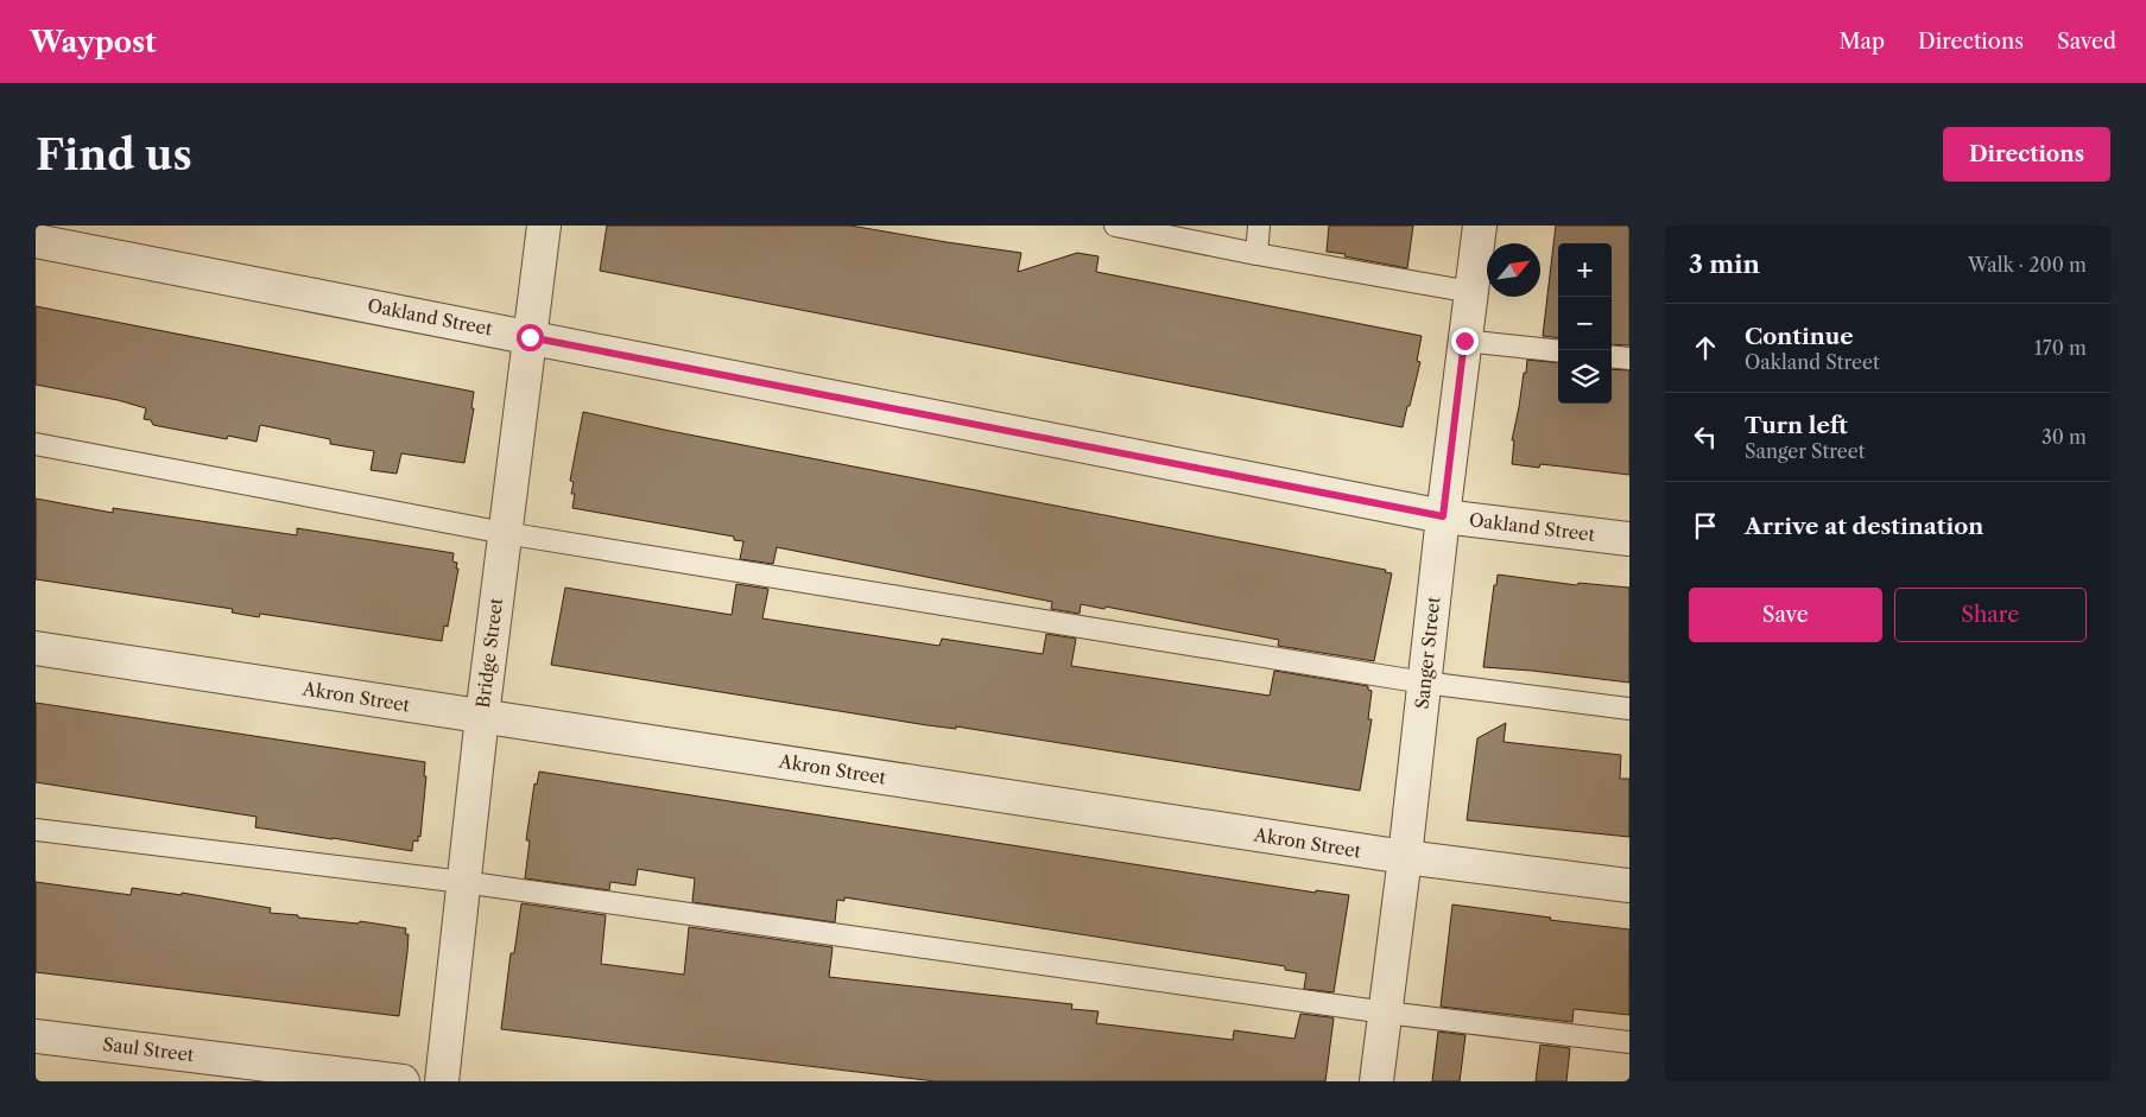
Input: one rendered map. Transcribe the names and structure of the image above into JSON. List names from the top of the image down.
{
  "streets": {
    "street": [
      "Oakland Street",
      "Bridge Street",
      "Sanger Street",
      "Akron Street",
      "Saul Street"
    ]
  },
  "crossings": [
    ["Oakland Street", "Bridge Street"],
    ["Oakland Street", "Sanger Street"],
    ["Bridge Street", "Akron Street"],
    ["Sanger Street", "Akron Street"]
  ],
  "north": "top right",
  "page": {
    "header": "Waypost",
    "nav": ["Map", "Directions", "Saved"],
    "buttons": [
      "Directions",
      ["Save", "Share"]
    ],
    "title": "Find us",
    "heading": ["3 min", "Walk · 200 m"],
    "map_buttons": ["+", "−"],
    "list": [
      ["Continue", "Oakland Street", "170 m"],
      ["Turn left", "Sanger Street", "30 m"],
      "Arrive at destination"
    ]
  }
}
